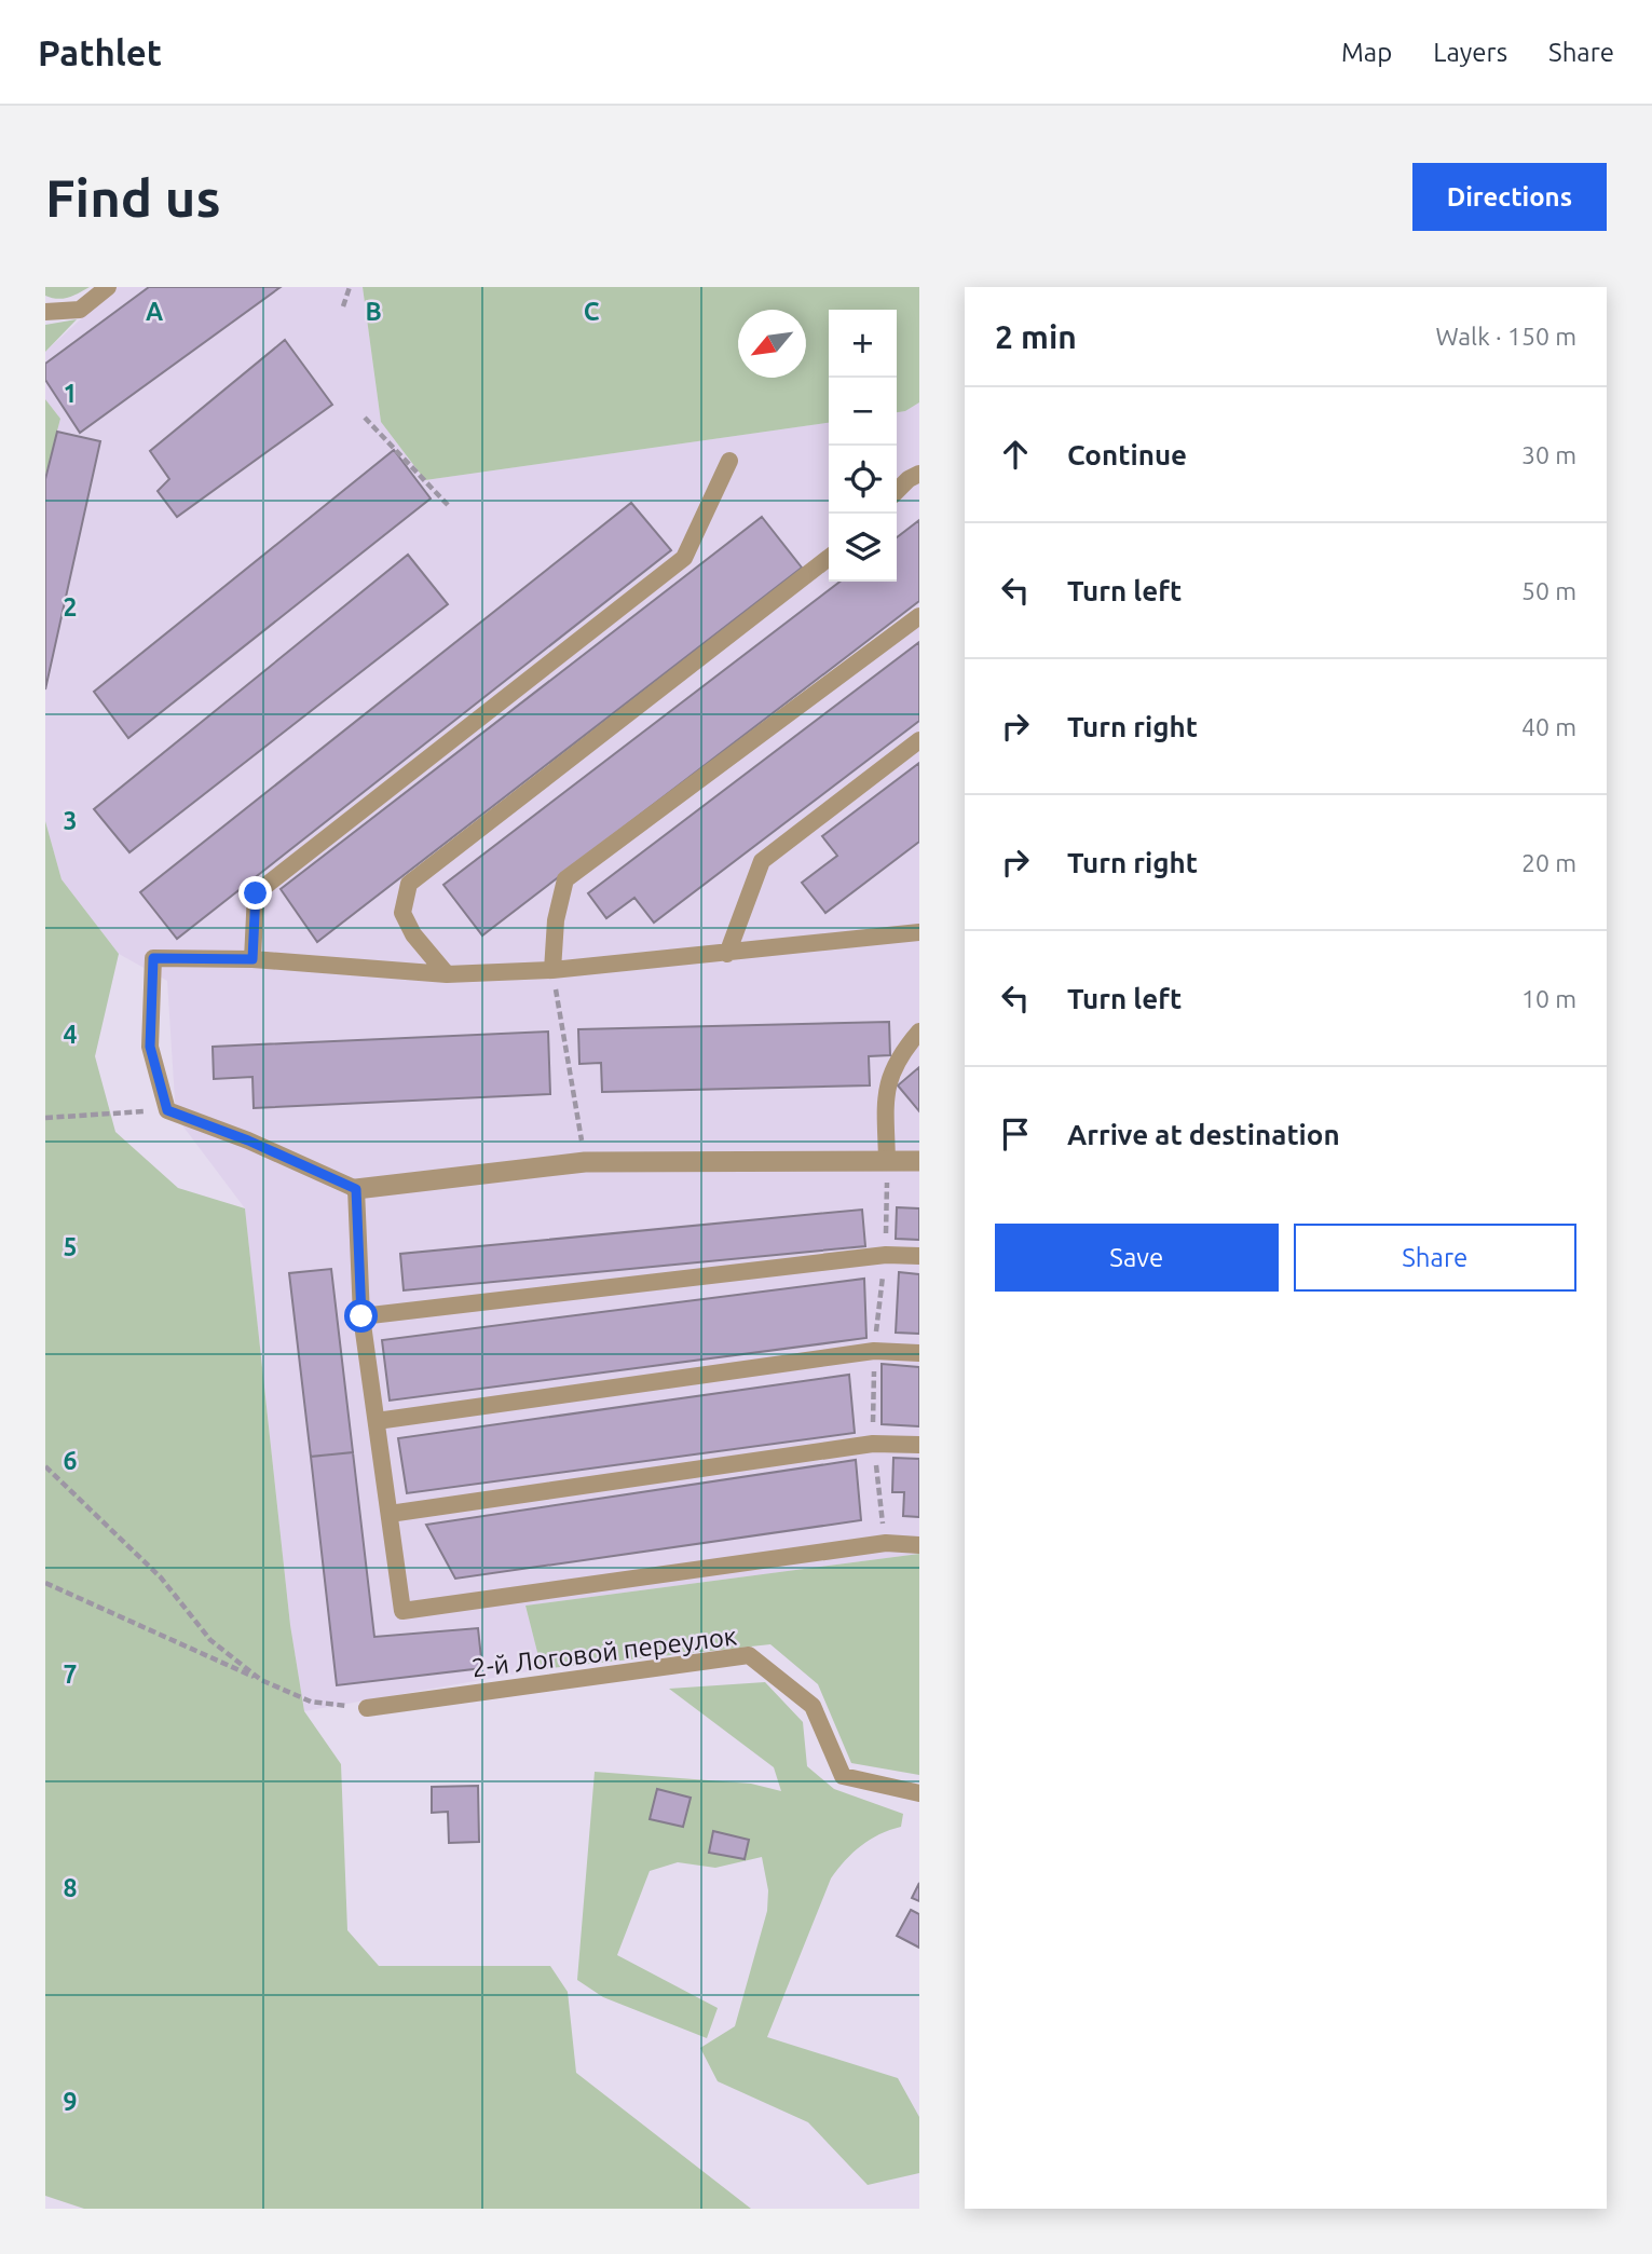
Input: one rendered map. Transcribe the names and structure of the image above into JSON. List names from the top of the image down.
{
  "streets": {
    "lane": ["2-й Логовой переулок"]
  },
  "north": "bottom left",
  "page": {
    "header": "Pathlet",
    "nav": ["Map", "Layers", "Share"],
    "buttons": [
      "Directions",
      ["Save", "Share"]
    ],
    "title": "Find us",
    "heading": ["2 min", "Walk · 150 m"],
    "map_buttons": ["+", "−"],
    "list": [
      ["Continue", "30 m"],
      ["Turn left", "50 m"],
      ["Turn right", "40 m"],
      ["Turn right", "20 m"],
      ["Turn left", "10 m"],
      "Arrive at destination"
    ]
  },
  "grid": {
    "columns": ["A", "B", "C"],
    "rows": [
      "1",
      "2",
      "3",
      "4",
      "5",
      "6",
      "7",
      "8",
      "9"
    ]
  }
}
